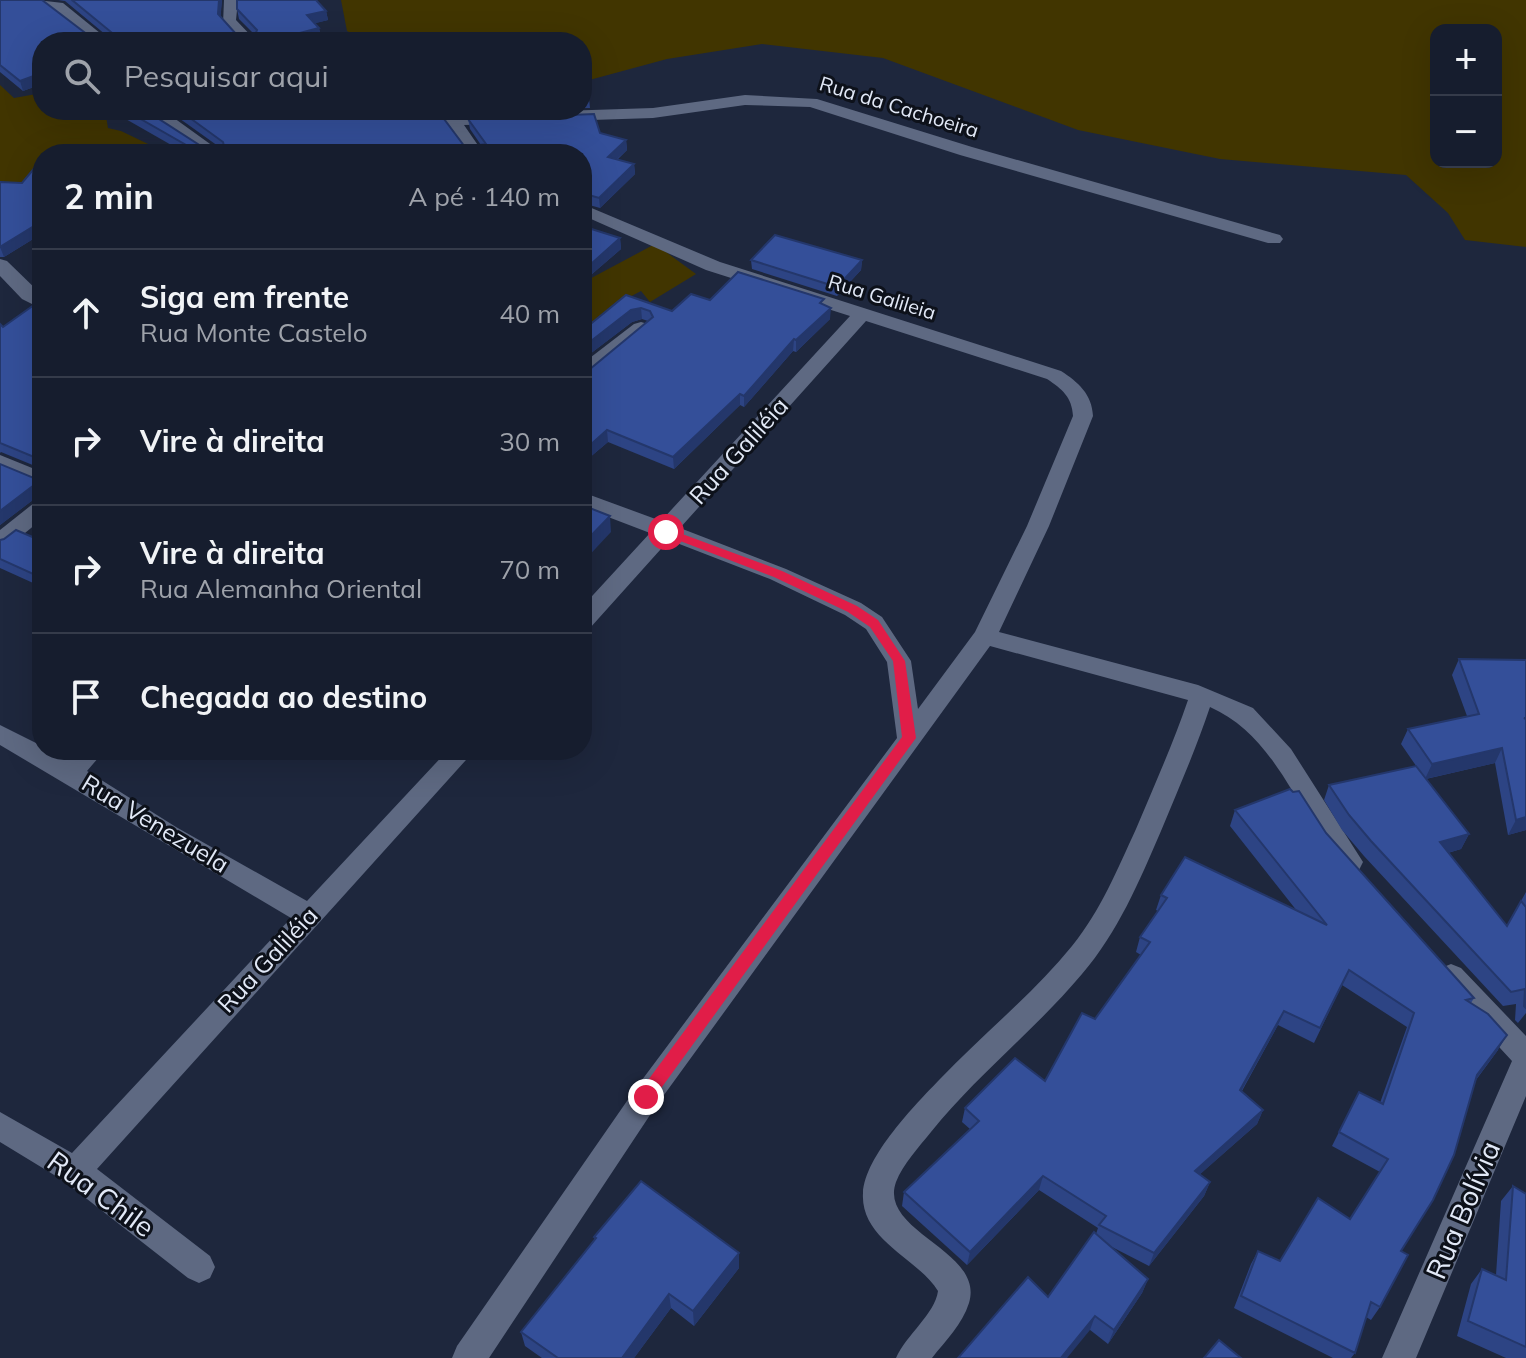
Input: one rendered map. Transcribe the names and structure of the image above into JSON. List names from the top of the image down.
{
  "streets": {
    "street": [
      "Rua da Cachoeira",
      "Rua Galileia",
      "Rua Galiléia",
      "Rua Venezuela",
      "Rua Chile",
      "Rua Bolívia"
    ]
  },
  "crossings": [
    ["Rua Galileia", "Rua Galiléia"],
    ["Rua Galiléia", "Rua Venezuela"],
    ["Rua Galiléia", "Rua Chile"]
  ],
  "page": {
    "map_buttons": ["+", "−"],
    "search": "Pesquisar aqui",
    "heading": ["2 min", "A pé · 140 m"],
    "list": [
      ["Siga em frente", "Rua Monte Castelo", "40 m"],
      ["Vire à direita", "30 m"],
      ["Vire à direita", "Rua Alemanha Oriental", "70 m"],
      "Chegada ao destino"
    ]
  }
}
